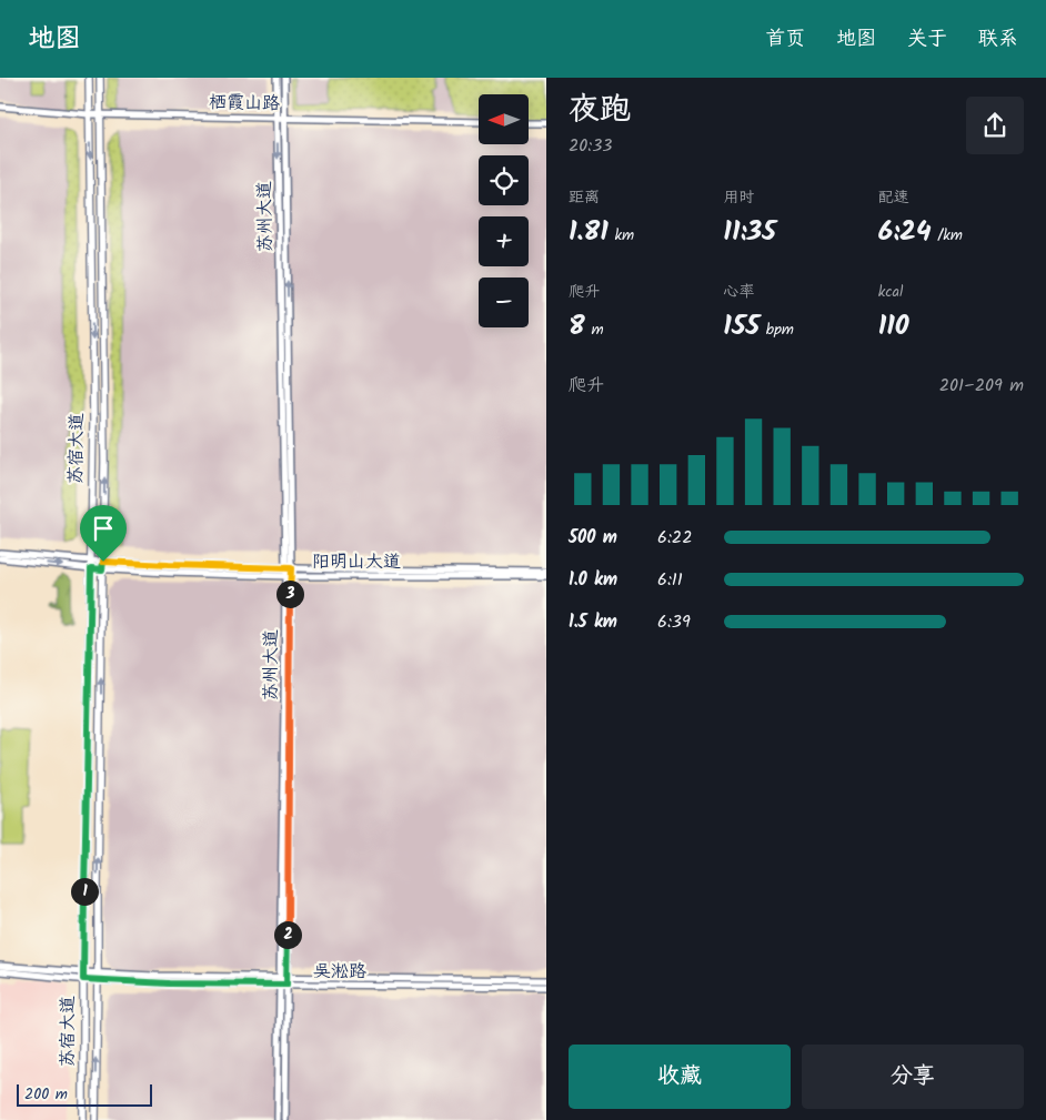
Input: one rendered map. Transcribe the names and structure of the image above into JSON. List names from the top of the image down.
{
  "streets": {
    "main road": ["苏宿大道"],
    "street": [
      "栖霞山路",
      "苏州大道",
      "阳明山大道",
      "吴淞路"
    ]
  },
  "crossings": [
    ["栖霞山路", "苏州大道"],
    ["栖霞山路", "苏宿大道"],
    ["苏州大道", "阳明山大道"],
    ["苏州大道", "吴淞路"],
    ["苏宿大道", "阳明山大道"],
    ["苏宿大道", "吴淞路"]
  ],
  "scale_bar": "200 m",
  "north": "left",
  "page": {
    "header": "地图",
    "nav": [
      "首页",
      "地图",
      "关于",
      "联系"
    ],
    "heading": ["夜跑", "20:33"],
    "map_buttons": ["+", "−"],
    "stats": [
      ["距离", "1.81 km"],
      ["用时", "11:35"],
      ["配速", "6:24 /km"],
      ["爬升", "8 m"],
      ["心率", "155 bpm"],
      ["kcal", "110"]
    ],
    "chart": ["爬升", "201–209 m"],
    "list": [
      {
        "name": "500 m",
        "note": "6:22"
      },
      {
        "name": "1.0 km",
        "note": "6:11"
      },
      {
        "name": "1.5 km",
        "note": "6:39"
      }
    ],
    "pins": ["3", "1", "2"],
    "buttons": ["收藏", "分享"],
    "scale": "200 m"
  }
}
